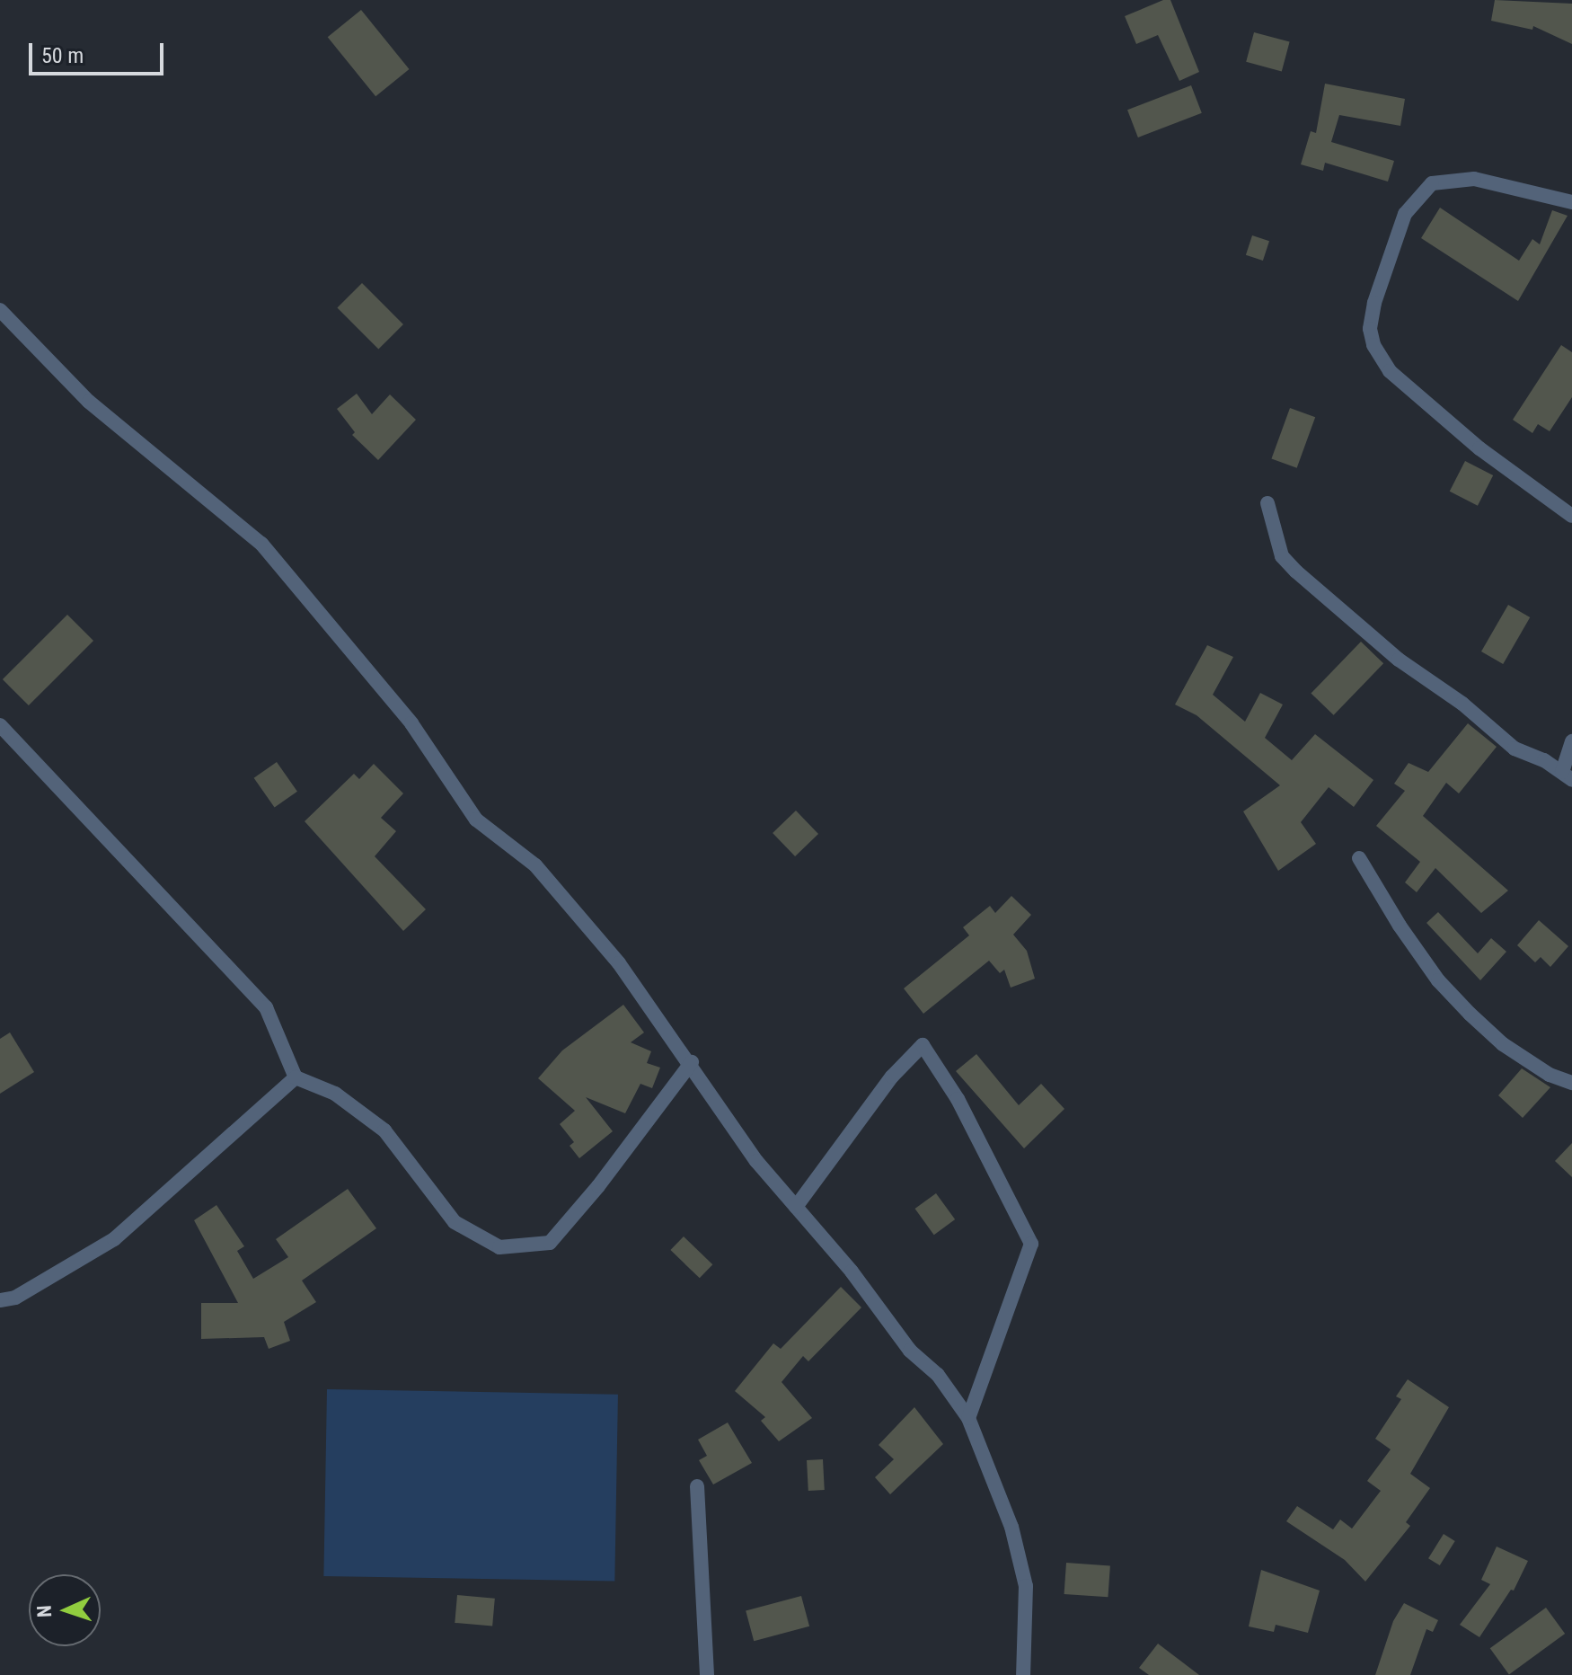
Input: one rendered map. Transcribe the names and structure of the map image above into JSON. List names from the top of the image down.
{
  "scale_bar": "50 m",
  "north": "left"
}
